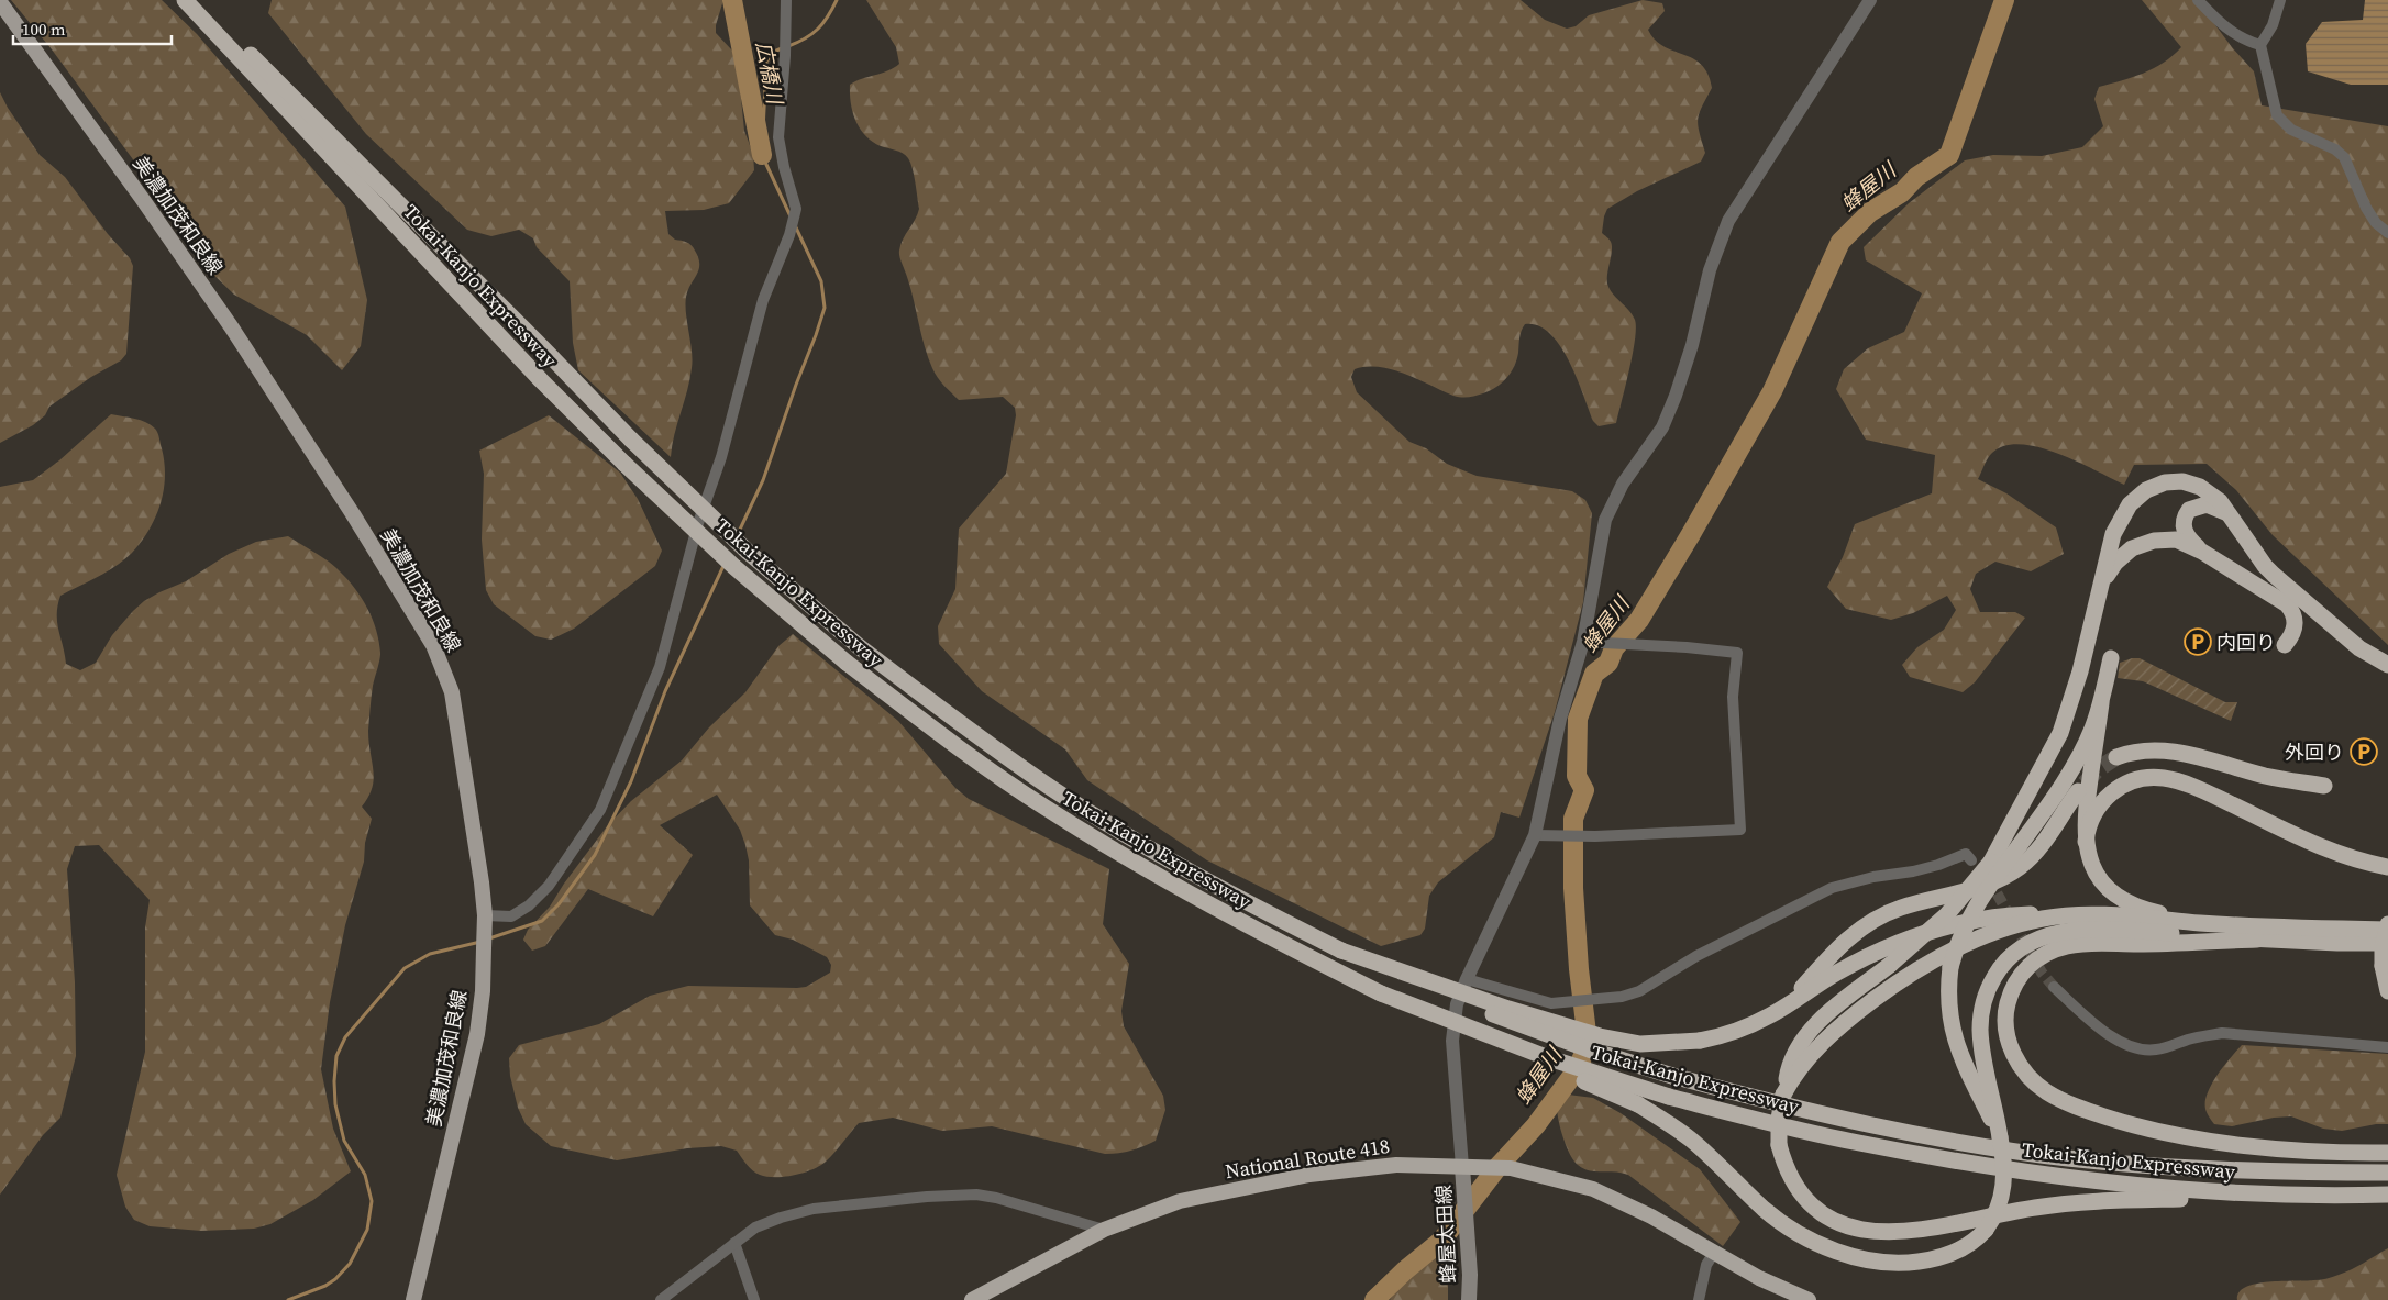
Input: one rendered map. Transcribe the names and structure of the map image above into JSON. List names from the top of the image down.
{
  "streets": {
    "highway": ["Tokai-Kanjo Expressway", "National Route 418"],
    "main road": ["美濃加茂和良線", "蜂屋太田線"]
  },
  "crossings": [
    ["National Route 418", "蜂屋太田線"]
  ],
  "water": ["広橋川", "蜂屋川"],
  "places": {
    "parking": ["内回り", "外回り"]
  },
  "scale_bar": "100 m"
}
